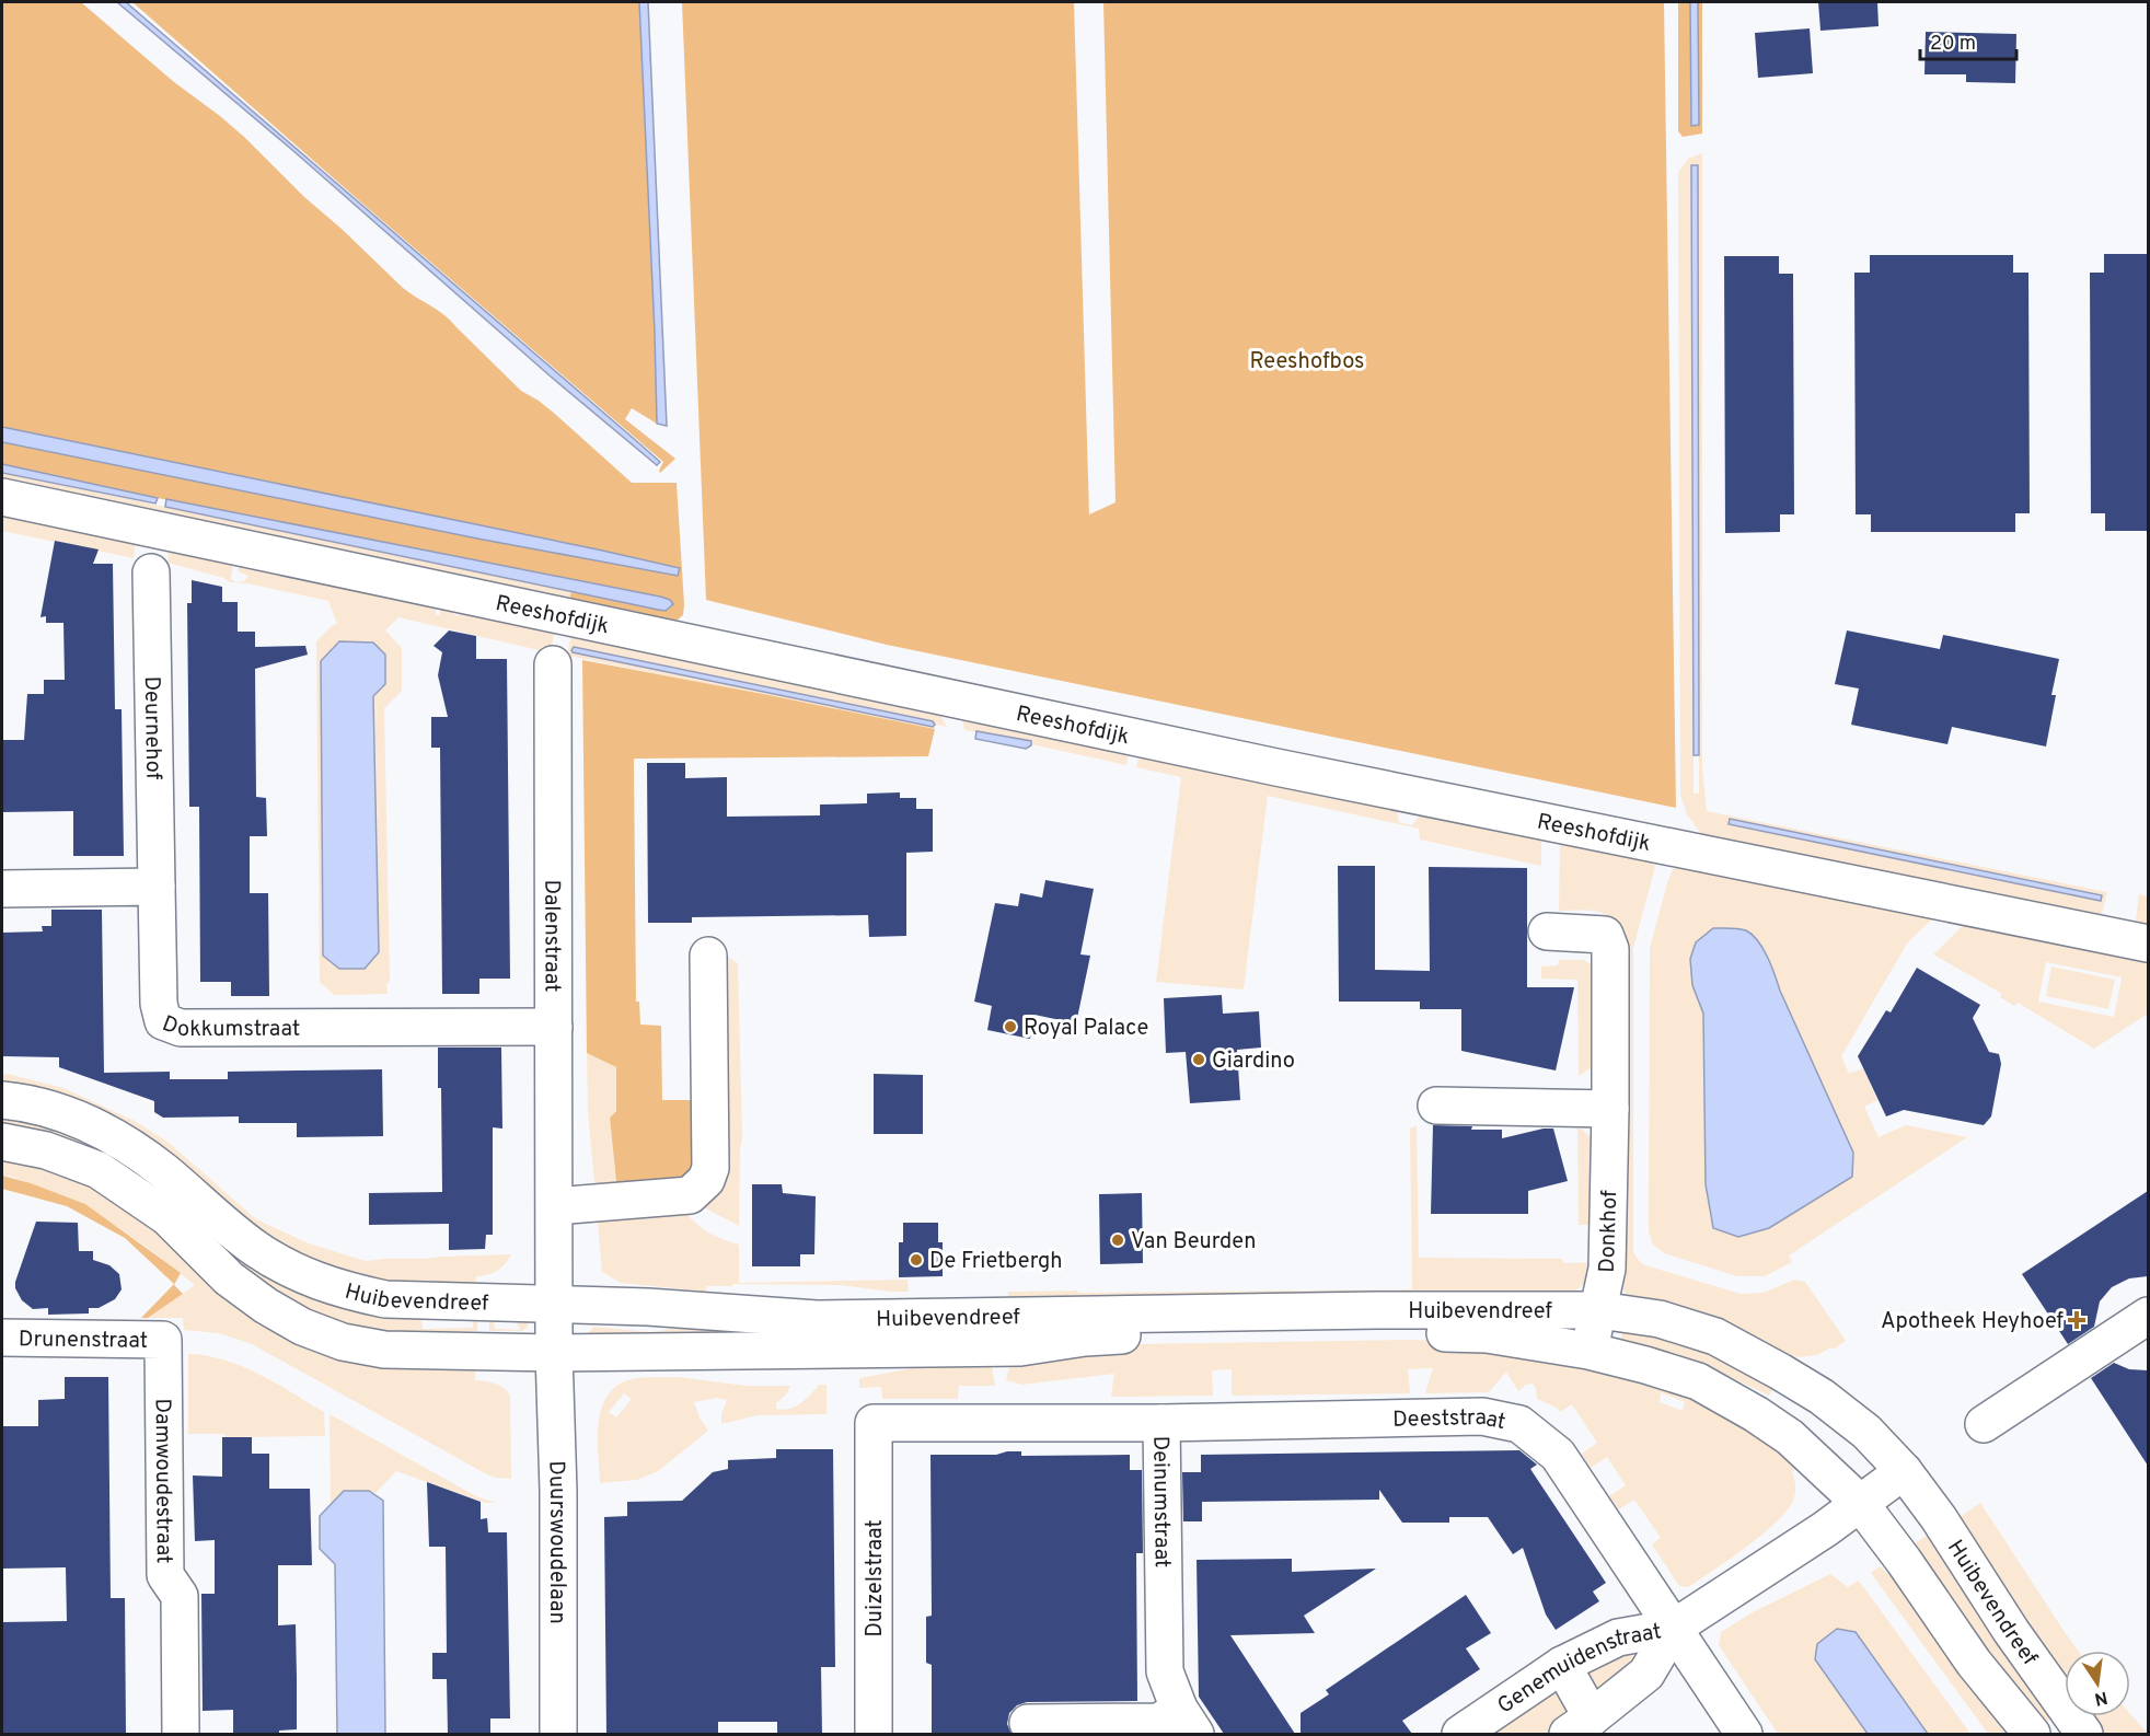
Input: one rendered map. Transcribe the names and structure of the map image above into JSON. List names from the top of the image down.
{
  "streets": {
    "street": [
      "Reeshofdijk",
      "Deurnehof",
      "Dalenstraat",
      "Dokkumstraat",
      "Donkhof",
      "Huibevendreef",
      "Drunenstraat",
      "Deeststraat",
      "Damwoudestraat",
      "Deinumstraat",
      "Duurswoudelaan",
      "Duizelstraat",
      "Genemuidenstraat"
    ]
  },
  "crossings": [
    ["Deurnehof", "Dokkumstraat"],
    ["Dalenstraat", "Dokkumstraat"],
    ["Dalenstraat", "Huibevendreef"],
    ["Dalenstraat", "Duurswoudelaan"],
    ["Donkhof", "Huibevendreef"],
    ["Huibevendreef", "Duurswoudelaan"],
    ["Drunenstraat", "Damwoudestraat"],
    ["Deeststraat", "Deinumstraat"],
    ["Deeststraat", "Genemuidenstraat"],
    ["Deinumstraat", "Duizelstraat"]
  ],
  "parks": ["Reeshofbos"],
  "places": {
    "other": [
      "Royal Palace",
      "Giardino",
      "Van Beurden",
      "De Frietbergh"
    ],
    "health": ["Apotheek Heyhoef"]
  },
  "scale_bar": "20 m",
  "north": "bottom"
}
